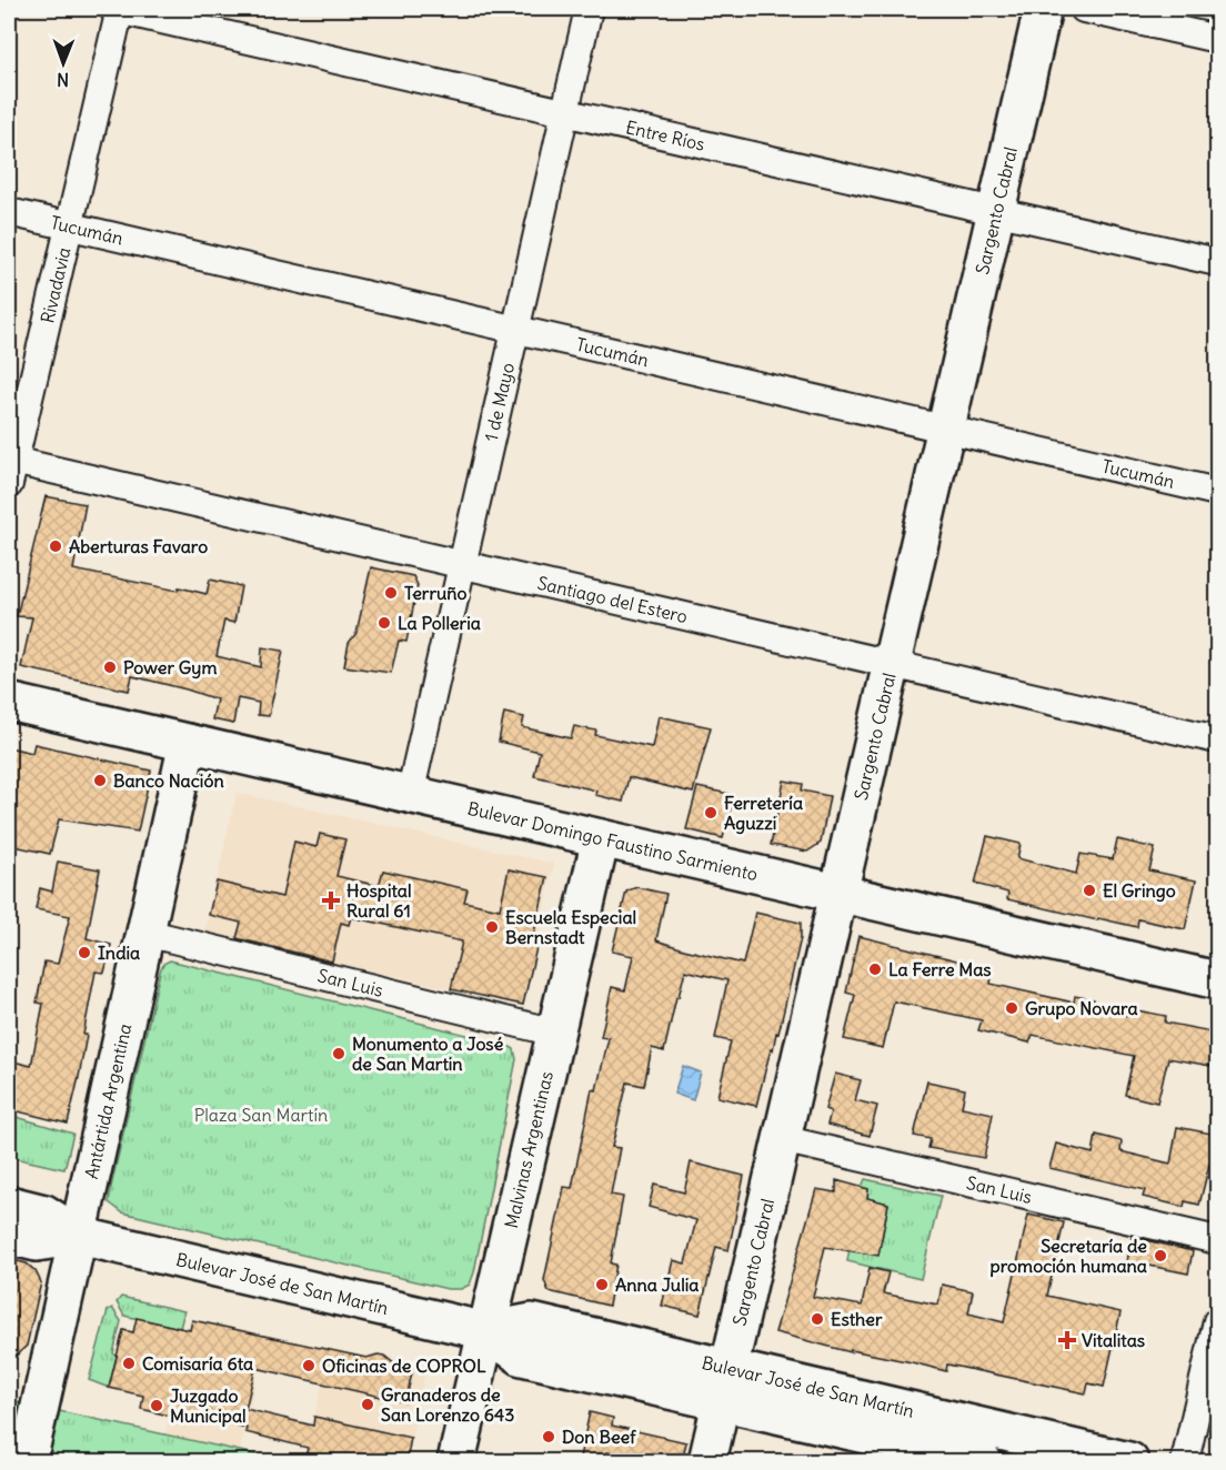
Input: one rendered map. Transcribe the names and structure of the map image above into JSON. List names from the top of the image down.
{
  "streets": {
    "street": [
      "Entre Ríos",
      "Sargento Cabral",
      "Tucumán",
      "Rivadavia",
      "1 de Mayo",
      "Santiago del Estero",
      "Bulevar Domingo Faustino Sarmiento",
      "San Luis",
      "Antártida Argentina",
      "Malvinas Argentinas",
      "Bulevar José de San Martín"
    ]
  },
  "crossings": [
    ["Entre Ríos", "Sargento Cabral"],
    ["Entre Ríos", "Rivadavia"],
    ["Entre Ríos", "1 de Mayo"],
    ["Sargento Cabral", "Tucumán"],
    ["Sargento Cabral", "Santiago del Estero"],
    ["Sargento Cabral", "Bulevar Domingo Faustino Sarmiento"],
    ["Sargento Cabral", "San Luis"],
    ["Sargento Cabral", "Bulevar José de San Martín"],
    ["Tucumán", "Rivadavia"],
    ["Tucumán", "1 de Mayo"],
    ["Rivadavia", "Santiago del Estero"],
    ["1 de Mayo", "Santiago del Estero"],
    ["1 de Mayo", "Bulevar Domingo Faustino Sarmiento"],
    ["Bulevar Domingo Faustino Sarmiento", "Antártida Argentina"],
    ["Bulevar Domingo Faustino Sarmiento", "Malvinas Argentinas"],
    ["San Luis", "Antártida Argentina"],
    ["San Luis", "Malvinas Argentinas"],
    ["Antártida Argentina", "Bulevar José de San Martín"],
    ["Malvinas Argentinas", "Bulevar José de San Martín"]
  ],
  "parks": ["Plaza San Martín"],
  "places": {
    "other": [
      "Aberturas Favaro",
      "Terruño",
      "La Polleria",
      "Power Gym",
      "Banco Nación",
      "Ferretería Aguzzi",
      "El Gringo",
      "Escuela Especial Bernstadt",
      "India",
      "La Ferre Mas",
      "Grupo Novara",
      "Monumento a José de San Martin",
      "Secretaría de promoción humana",
      "Anna Julia",
      "Esther",
      "Comisaría 6ta",
      "Oficinas de COPROL",
      "Granaderos de San Lorenzo 643",
      "Juzgado Municipal",
      "Don Beef"
    ],
    "health": ["Hospital Rural 61", "Vitalitas"]
  },
  "north": "bottom"
}
